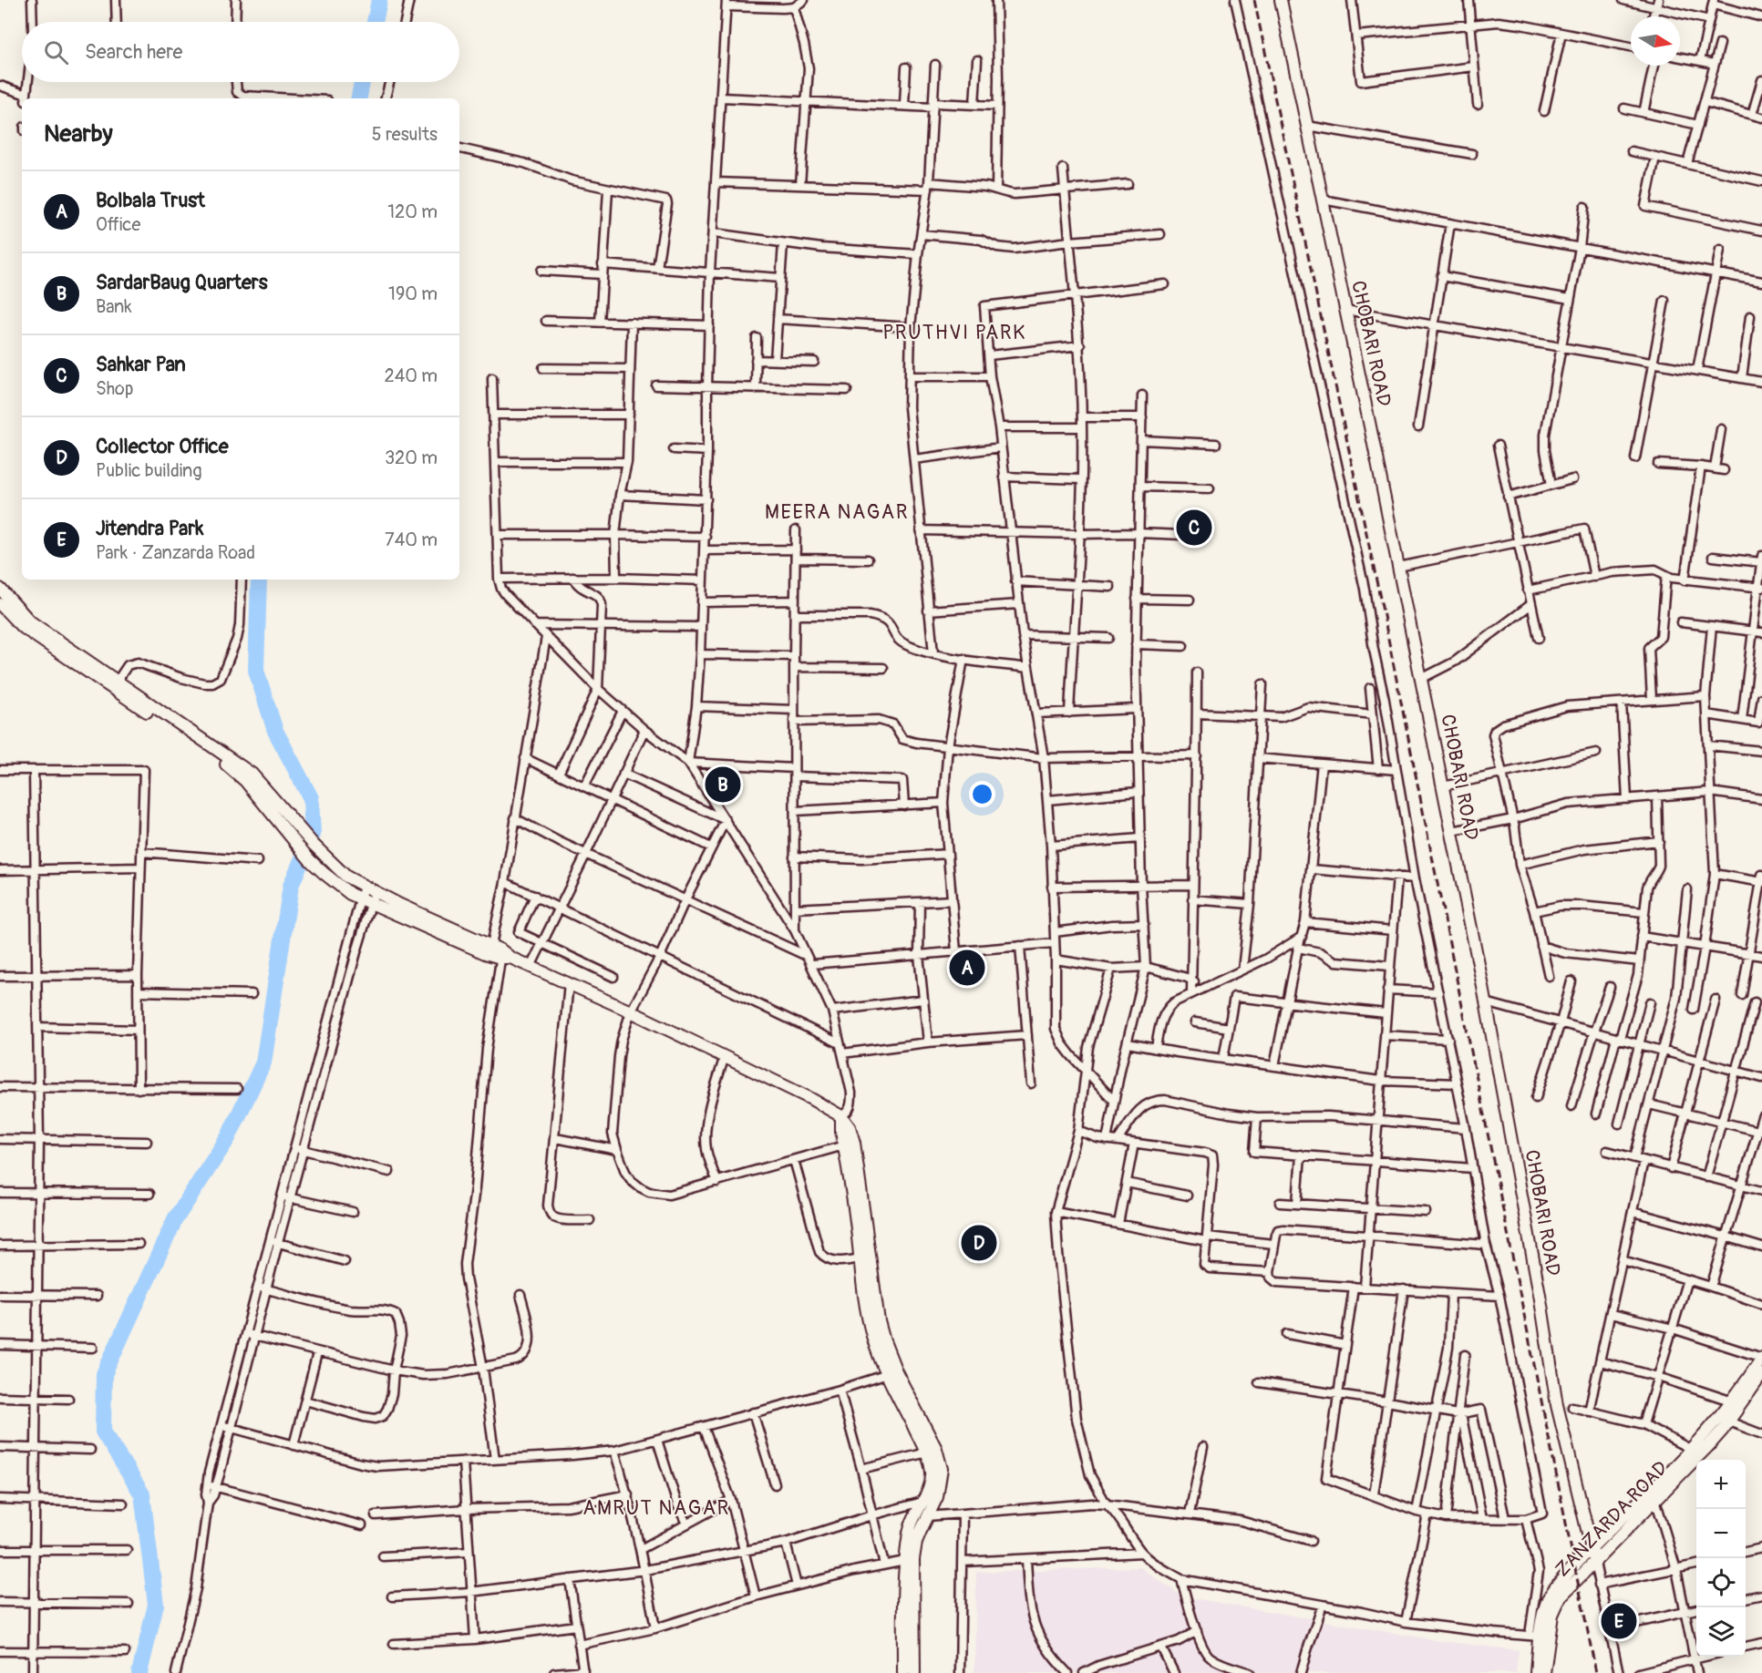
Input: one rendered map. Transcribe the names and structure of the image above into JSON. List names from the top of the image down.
{
  "streets": {
    "street": ["CHOBARI ROAD", "ZANZARDA ROAD"]
  },
  "crossings": [
    ["CHOBARI ROAD", "ZANZARDA ROAD"]
  ],
  "districts": ["PRUTHVI PARK", "MEERA NAGAR", "AMRUT NAGAR"],
  "north": "right",
  "page": {
    "search": "Search here",
    "heading": ["Nearby", "5 results"],
    "list": [
      {
        "mark": "A",
        "name": "Bolbala Trust",
        "note": "Office",
        "value": "120 m"
      },
      {
        "mark": "B",
        "name": "SardarBaug Quarters",
        "note": "Bank",
        "value": "190 m"
      },
      {
        "mark": "C",
        "name": "Sahkar Pan",
        "note": "Shop",
        "value": "240 m"
      },
      {
        "mark": "D",
        "name": "Collector Office",
        "note": "Public building",
        "value": "320 m"
      },
      {
        "mark": "E",
        "name": "Jitendra Park",
        "note": "Park · Zanzarda Road",
        "value": "740 m"
      }
    ],
    "pins": [
      "C",
      "B",
      "A",
      "D",
      "E"
    ],
    "map_buttons": ["+", "−"]
  }
}
